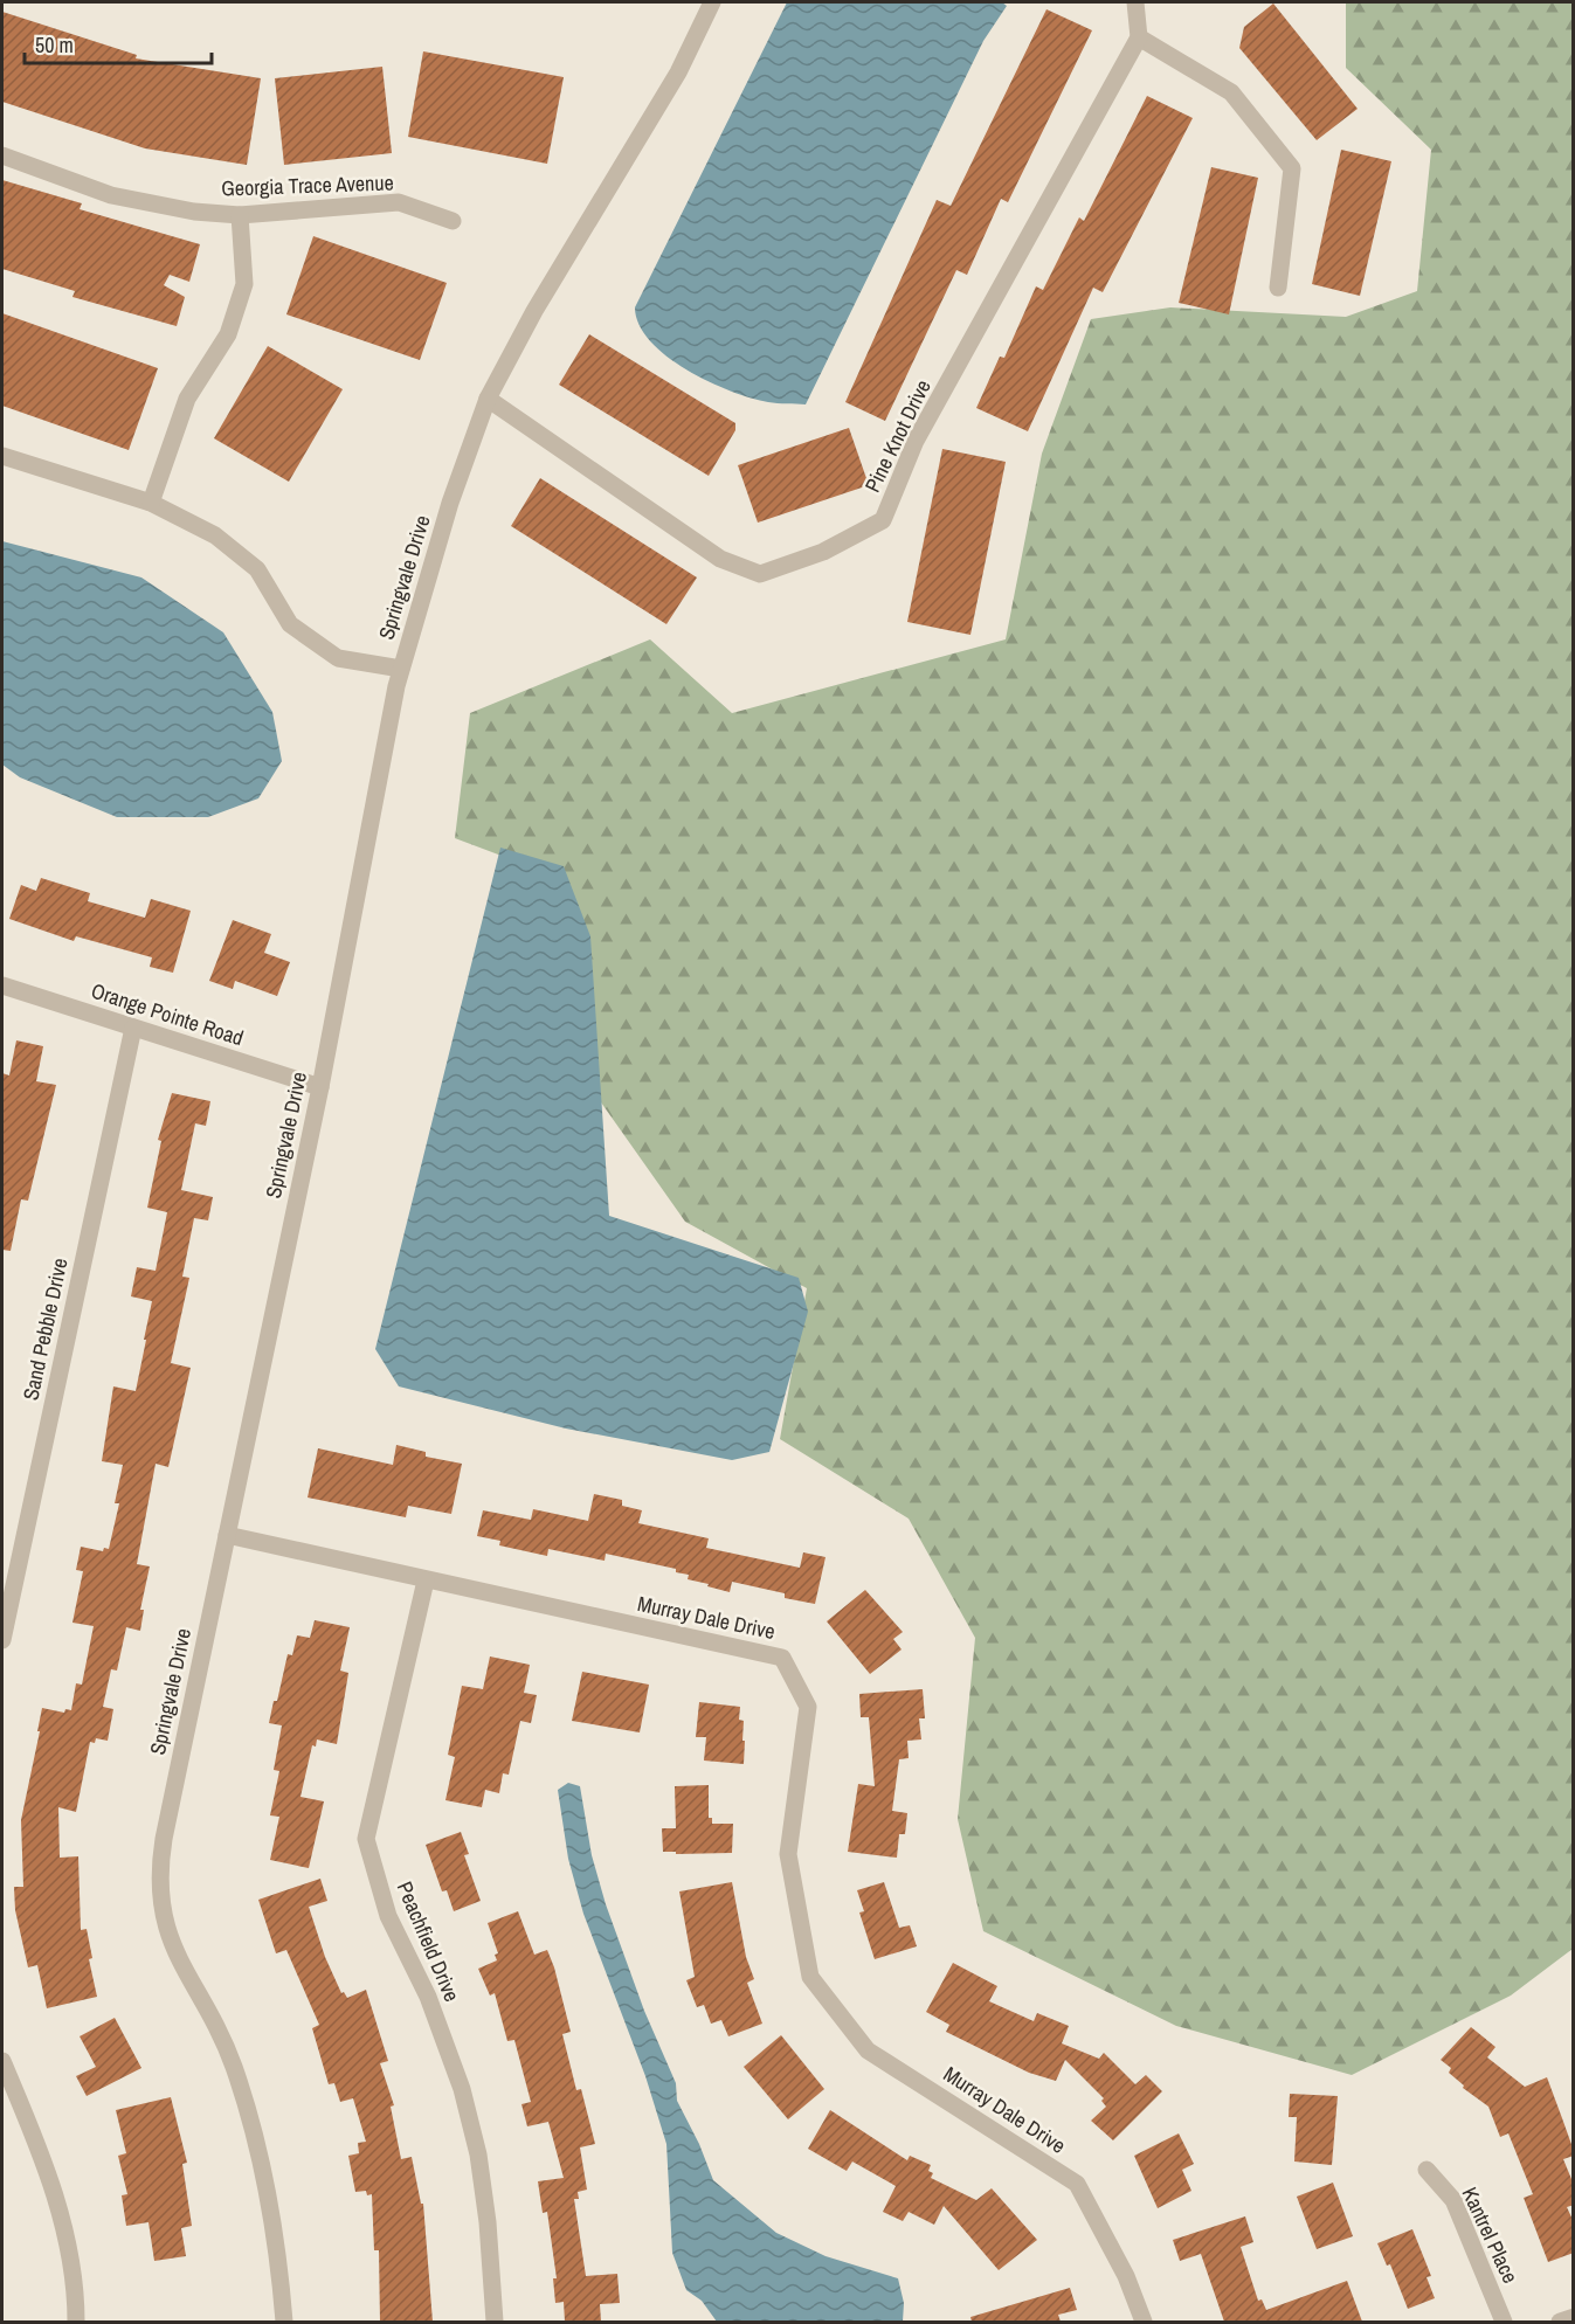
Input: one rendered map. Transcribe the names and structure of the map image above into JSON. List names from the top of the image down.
{
  "streets": {
    "street": [
      "Georgia Trace Avenue",
      "Pine Knot Drive",
      "Springvale Drive",
      "Orange Pointe Road",
      "Sand Pebble Drive",
      "Murray Dale Drive",
      "Peachfield Drive",
      "Kantrel Place"
    ]
  },
  "crossings": [
    ["Pine Knot Drive", "Springvale Drive"],
    ["Springvale Drive", "Orange Pointe Road"],
    ["Springvale Drive", "Murray Dale Drive"],
    ["Orange Pointe Road", "Sand Pebble Drive"],
    ["Murray Dale Drive", "Peachfield Drive"]
  ],
  "scale_bar": "50 m"
}
